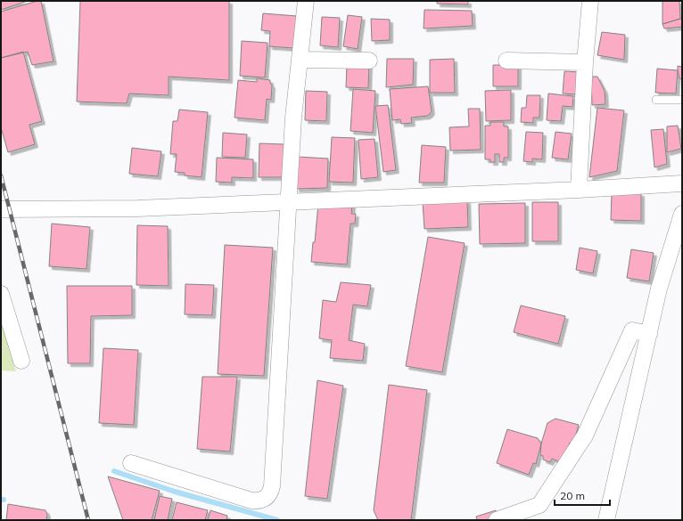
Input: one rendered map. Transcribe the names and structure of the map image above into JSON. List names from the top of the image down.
{
  "scale_bar": "20 m"
}
